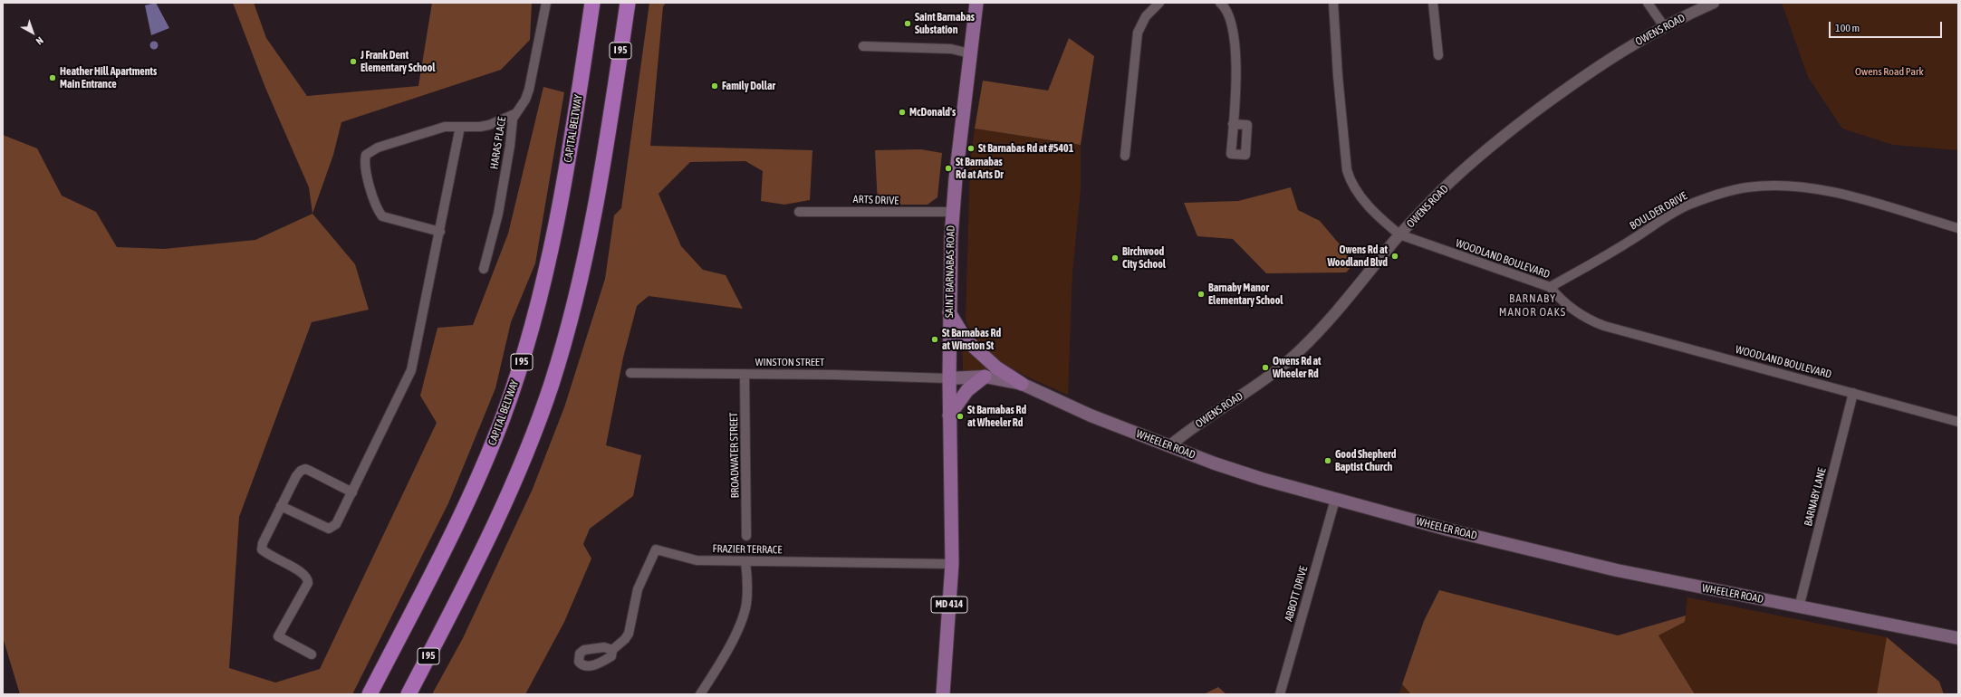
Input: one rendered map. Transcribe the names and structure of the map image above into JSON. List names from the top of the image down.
{
  "streets": {
    "highway": ["I 95", "CAPITAL BELTWAY"],
    "main road": ["SAINT BARNABAS ROAD", "WHEELER ROAD", "MD 414"],
    "street": [
      "OWENS ROAD",
      "HARAS PLACE",
      "ARTS DRIVE",
      "BOULDER DRIVE",
      "WOODLAND BOULEVARD",
      "WINSTON STREET",
      "BROADWATER STREET",
      "BARNABY LANE",
      "FRAZIER TERRACE",
      "ABBOTT DRIVE"
    ]
  },
  "crossings": [
    ["OWENS ROAD", "WOODLAND BOULEVARD"],
    ["OWENS ROAD", "WHEELER ROAD"],
    ["ARTS DRIVE", "SAINT BARNABAS ROAD"],
    ["BOULDER DRIVE", "WOODLAND BOULEVARD"],
    ["WOODLAND BOULEVARD", "BARNABY LANE"],
    ["SAINT BARNABAS ROAD", "WINSTON STREET"],
    ["SAINT BARNABAS ROAD", "WHEELER ROAD"],
    ["SAINT BARNABAS ROAD", "FRAZIER TERRACE"],
    ["WINSTON STREET", "WHEELER ROAD"],
    ["WINSTON STREET", "BROADWATER STREET"],
    ["WHEELER ROAD", "BARNABY LANE"],
    ["WHEELER ROAD", "ABBOTT DRIVE"]
  ],
  "districts": ["BARNABY MANOR OAKS"],
  "parks": ["Owens Road Park"],
  "places": [
    "Saint Barnabas Substation",
    "J Frank Dent Elementary School",
    "Heather Hill Apartments Main Entrance",
    "Family Dollar",
    "McDonald's",
    "St Barnabas Rd at #5401",
    "St Barnabas Rd at Arts Dr",
    "Owens Rd at Woodland Blvd",
    "Birchwood City School",
    "Barnaby Manor Elementary School",
    "St Barnabas Rd at Winston St",
    "Owens Rd at Wheeler Rd",
    "St Barnabas Rd at Wheeler Rd",
    "Good Shepherd Baptist Church"
  ],
  "scale_bar": "100 m",
  "north": "bottom right"
}
